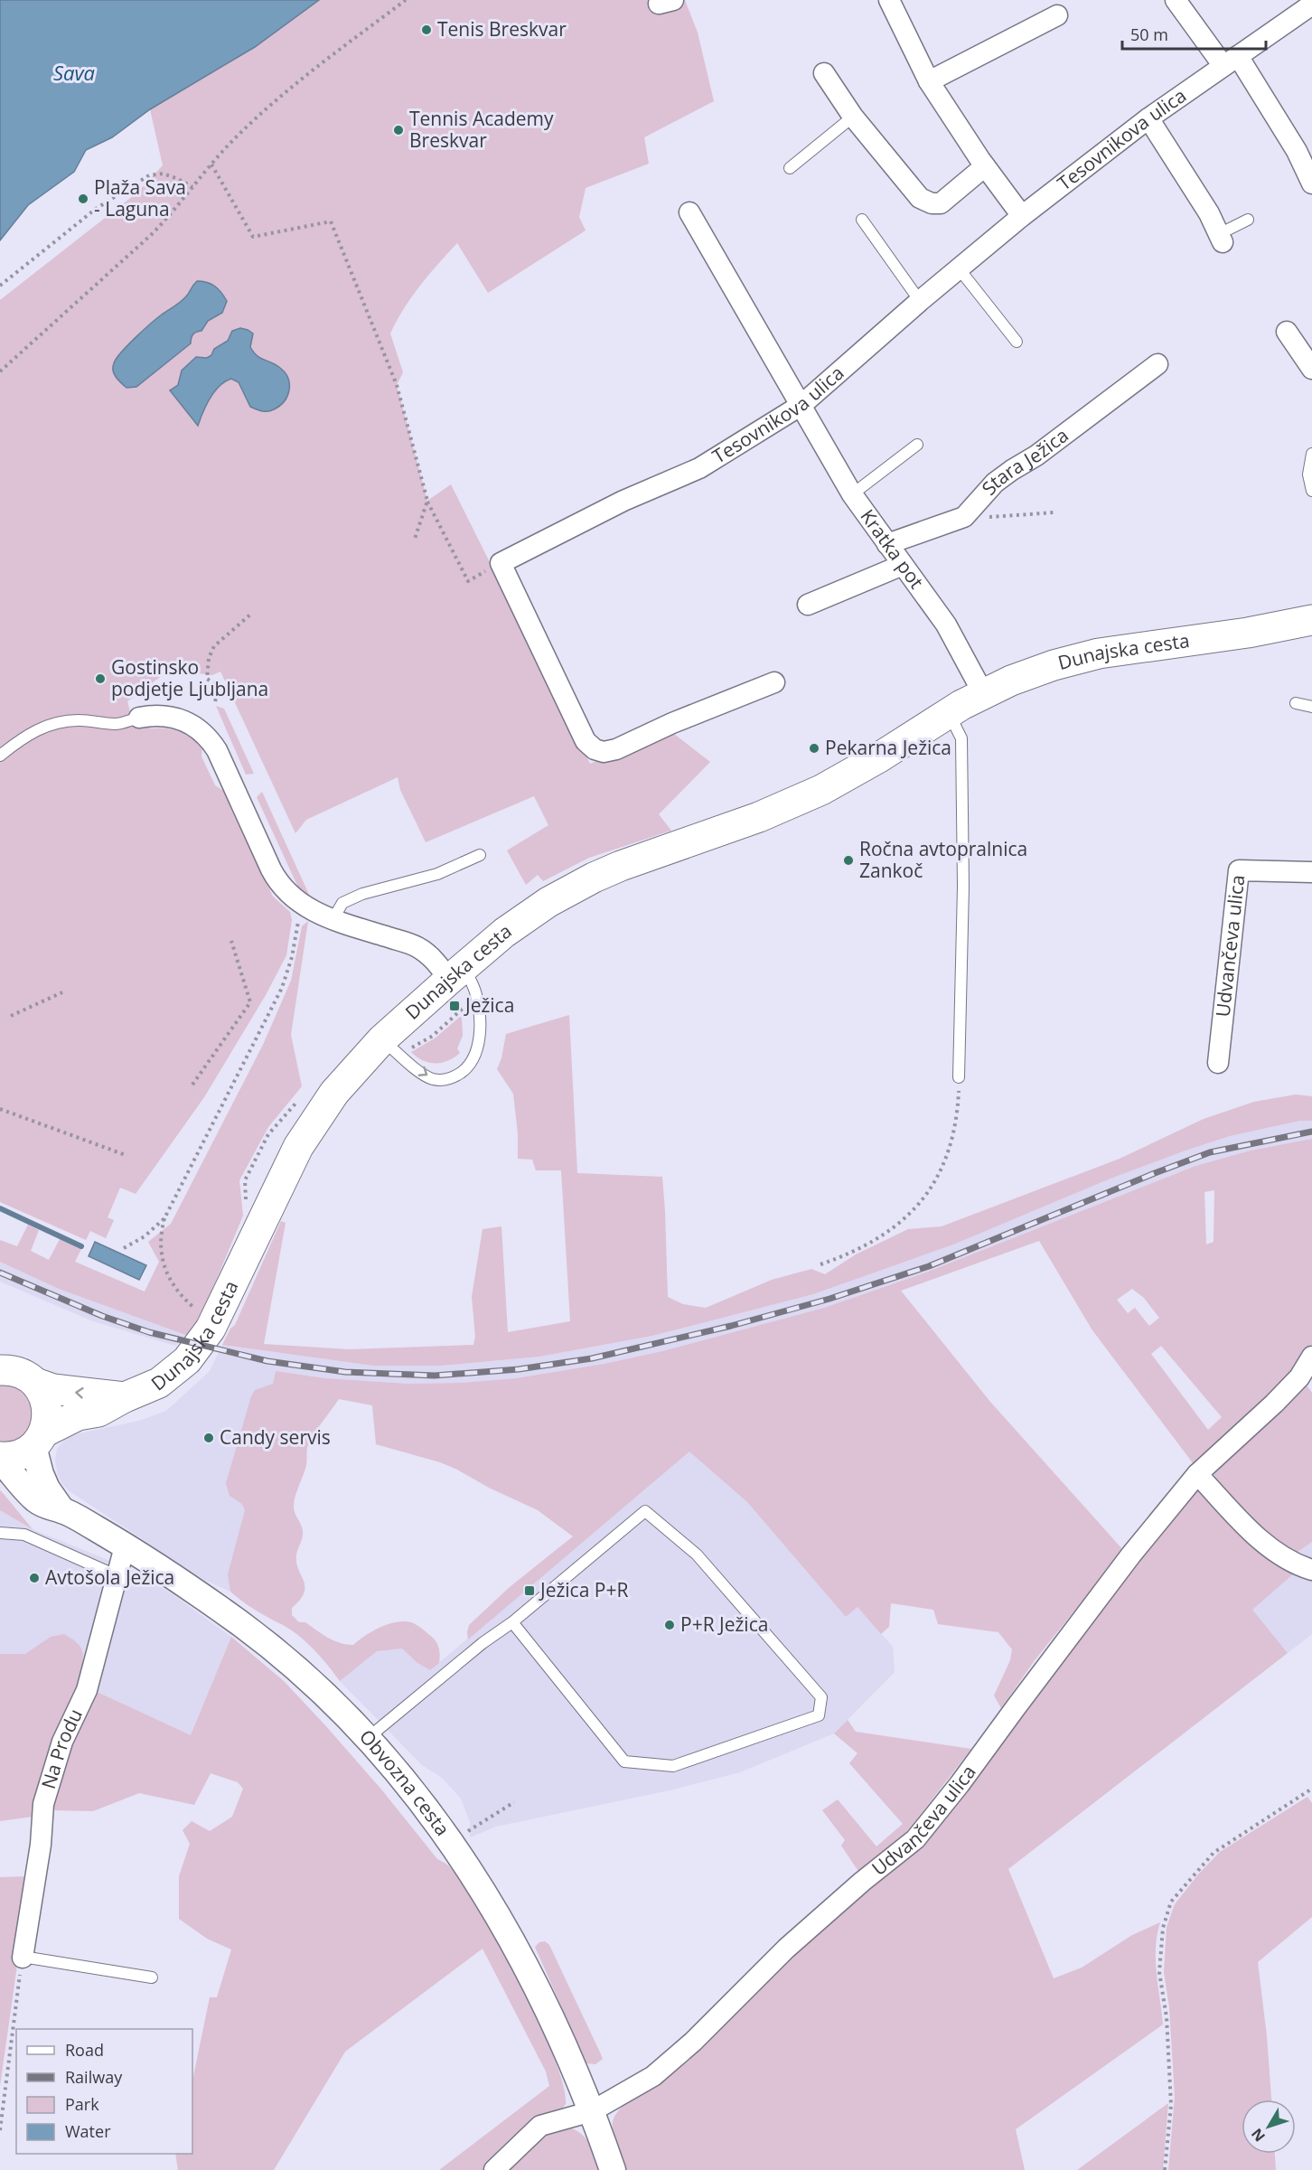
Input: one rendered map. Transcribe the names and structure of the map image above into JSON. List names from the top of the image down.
{
  "streets": {
    "main road": ["Dunajska cesta"],
    "street": [
      "Tesovnikova ulica",
      "Stara Ježica",
      "Kratka pot",
      "Udvančeva ulica",
      "Na Produ",
      "Obvozna cesta"
    ]
  },
  "crossings": [
    ["Tesovnikova ulica", "Kratka pot"],
    ["Stara Ježica", "Kratka pot"],
    ["Kratka pot", "Dunajska cesta"],
    ["Dunajska cesta", "Obvozna cesta"],
    ["Udvančeva ulica", "Obvozna cesta"],
    ["Na Produ", "Obvozna cesta"]
  ],
  "water": ["Sava"],
  "places": {
    "other": [
      "Tenis Breskvar",
      "Tennis Academy Breskvar",
      "Plaža Sava - Laguna",
      "Gostinsko podjetje Ljubljana",
      "Pekarna Ježica",
      "Ročna avtopralnica Zankoč",
      "Candy servis",
      "Avtošola Ježica",
      "P+R Ježica"
    ],
    "transit": ["Ježica", "Ježica P+R"]
  },
  "legend": [
    "Road",
    "Railway",
    "Park",
    "Water"
  ],
  "scale_bar": "50 m",
  "north": "bottom left"
}
